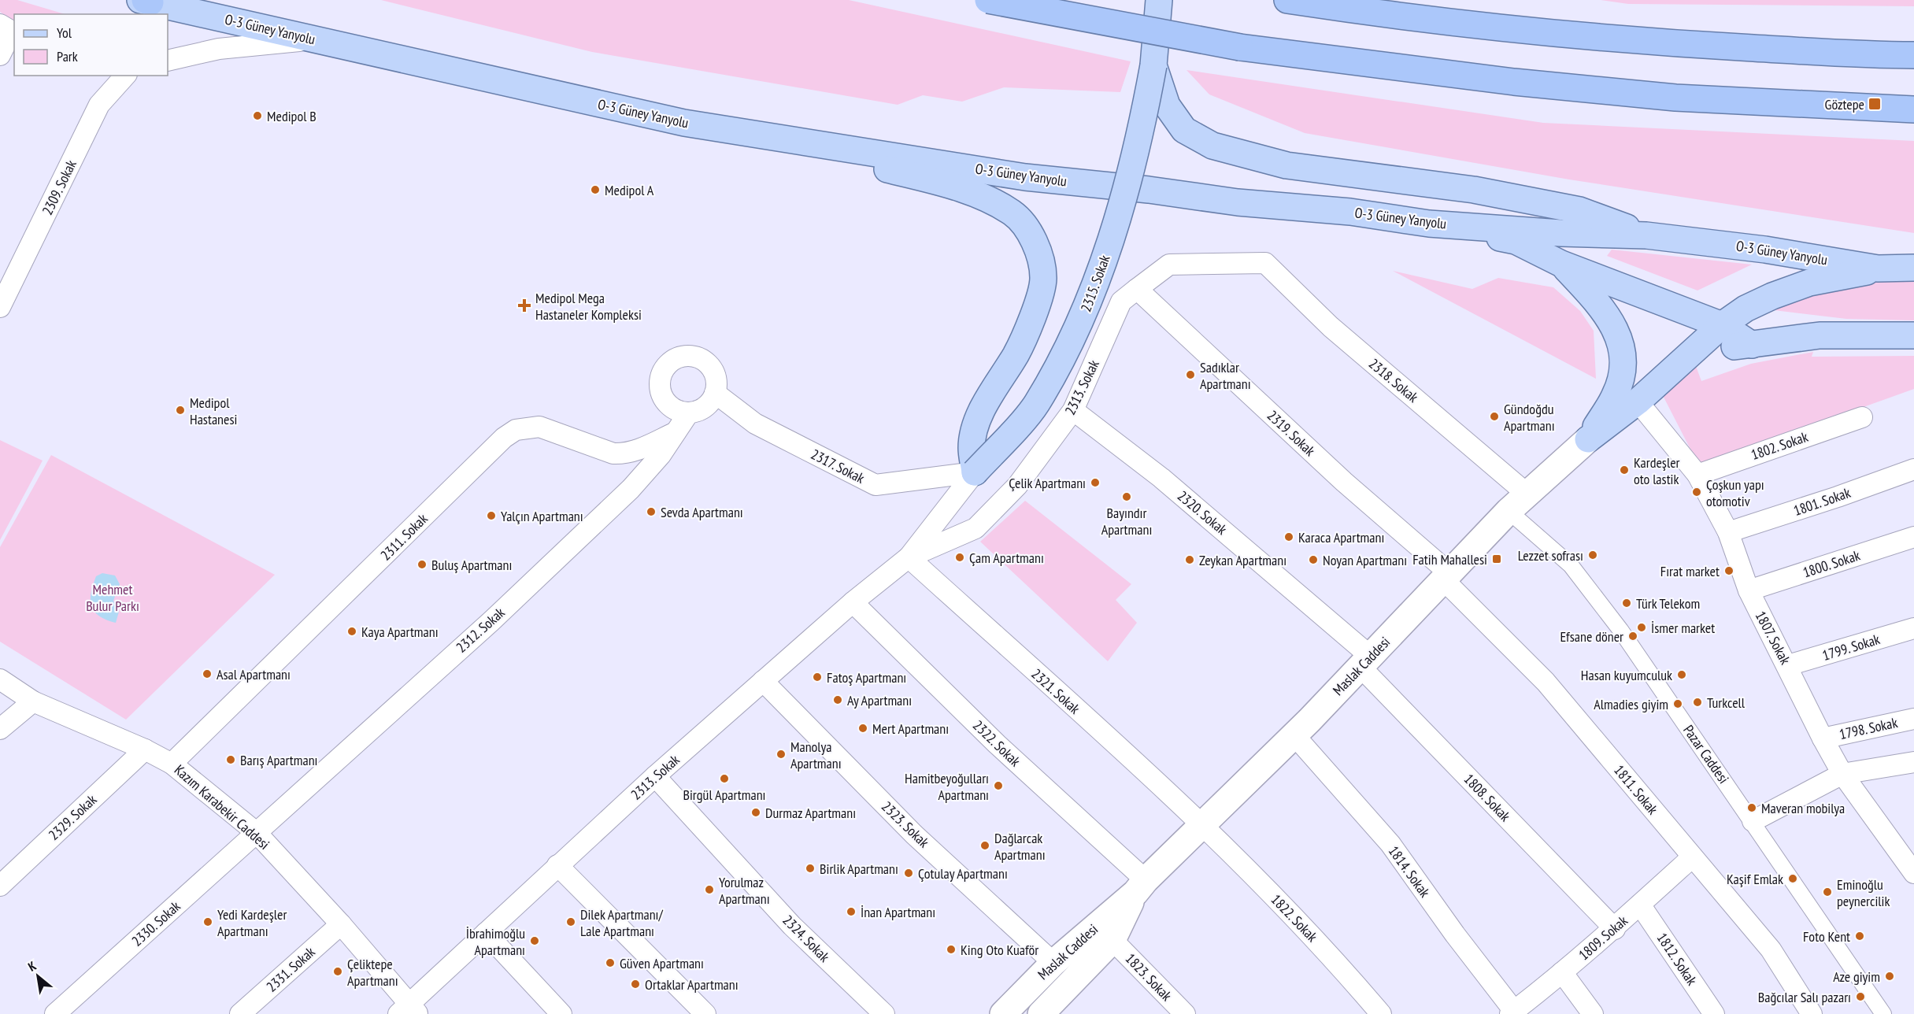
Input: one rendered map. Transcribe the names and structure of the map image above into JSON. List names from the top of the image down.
{
  "streets": {
    "main road": ["O-3 Güney Yanyolu", "2315. Sokak", "Maslak Caddesi"],
    "street": [
      "2309. Sokak",
      "2318. Sokak",
      "2313. Sokak",
      "2319. Sokak",
      "1802. Sokak",
      "2317. Sokak",
      "1801. Sokak",
      "2320. Sokak",
      "2311. Sokak",
      "1800. Sokak",
      "2312. Sokak",
      "1807. Sokak",
      "1799. Sokak",
      "2321. Sokak",
      "1798. Sokak",
      "2322. Sokak",
      "Pazar Caddesi",
      "1811. Sokak",
      "1808. Sokak",
      "Kazım Karabekir Caddesi",
      "2329. Sokak",
      "2323. Sokak",
      "1814. Sokak",
      "1822. Sokak",
      "2330. Sokak",
      "1809. Sokak",
      "2324. Sokak",
      "1812. Sokak",
      "2331. Sokak",
      "1823. Sokak"
    ]
  },
  "crossings": [
    ["2315. Sokak", "2313. Sokak"],
    ["2315. Sokak", "2317. Sokak"],
    ["2318. Sokak", "2313. Sokak"],
    ["2318. Sokak", "Maslak Caddesi"],
    ["2318. Sokak", "Pazar Caddesi"],
    ["2313. Sokak", "2319. Sokak"],
    ["2313. Sokak", "2317. Sokak"],
    ["2313. Sokak", "2320. Sokak"],
    ["2313. Sokak", "2321. Sokak"],
    ["2313. Sokak", "2322. Sokak"],
    ["2313. Sokak", "Kazım Karabekir Caddesi"],
    ["2313. Sokak", "2323. Sokak"],
    ["2313. Sokak", "2324. Sokak"],
    ["2319. Sokak", "Maslak Caddesi"],
    ["2319. Sokak", "1811. Sokak"],
    ["1802. Sokak", "1807. Sokak"],
    ["2317. Sokak", "2312. Sokak"],
    ["1801. Sokak", "1807. Sokak"],
    ["2320. Sokak", "Maslak Caddesi"],
    ["2320. Sokak", "1808. Sokak"],
    ["2311. Sokak", "2312. Sokak"],
    ["2311. Sokak", "Kazım Karabekir Caddesi"],
    ["1800. Sokak", "1807. Sokak"],
    ["2312. Sokak", "Kazım Karabekir Caddesi"],
    ["2312. Sokak", "2330. Sokak"],
    ["1807. Sokak", "1799. Sokak"],
    ["1807. Sokak", "1798. Sokak"],
    ["Maslak Caddesi", "2321. Sokak"],
    ["Maslak Caddesi", "2322. Sokak"],
    ["Maslak Caddesi", "Pazar Caddesi"],
    ["Maslak Caddesi", "1811. Sokak"],
    ["Maslak Caddesi", "1808. Sokak"],
    ["Maslak Caddesi", "2323. Sokak"],
    ["Maslak Caddesi", "1814. Sokak"],
    ["Maslak Caddesi", "1822. Sokak"],
    ["Maslak Caddesi", "1823. Sokak"],
    ["2321. Sokak", "1822. Sokak"],
    ["1811. Sokak", "1809. Sokak"],
    ["1808. Sokak", "1809. Sokak"],
    ["Kazım Karabekir Caddesi", "2329. Sokak"],
    ["Kazım Karabekir Caddesi", "2330. Sokak"],
    ["Kazım Karabekir Caddesi", "2331. Sokak"],
    ["1814. Sokak", "1809. Sokak"],
    ["1809. Sokak", "1812. Sokak"]
  ],
  "parks": ["Mehmet Bulur Parkı"],
  "places": {
    "transit": ["Göztepe", "Fatih Mahallesi"],
    "other": [
      "Medipol B",
      "Medipol A",
      "Sadıklar Apartmanı",
      "Medipol Hastanesi",
      "Gündoğdu Apartmanı",
      "Kardeşler oto lastik",
      "Çelik Apartmanı",
      "Çoşkun yapı otomotiv",
      "Bayındır Apartmanı",
      "Sevda Apartmanı",
      "Yalçın Apartmanı",
      "Karaca Apartmanı",
      "Lezzet sofrası",
      "Çam Apartmanı",
      "Zeykan Apartmanı",
      "Noyan Apartmanı",
      "Buluş Apartmanı",
      "Fırat market",
      "Türk Telekom",
      "İsmer market",
      "Kaya Apartmanı",
      "Efsane döner",
      "Asal Apartmanı",
      "Hasan kuyumculuk",
      "Fatoş Apartmanı",
      "Ay Apartmanı",
      "Turkcell",
      "Almadies giyim",
      "Mert Apartmanı",
      "Manolya Apartmanı",
      "Barış Apartmanı",
      "Birgül Apartmanı",
      "Hamitbeyoğulları Apartmanı",
      "Maveran mobilya",
      "Durmaz Apartmanı",
      "Dağlarcak Apartmanı",
      "Birlik Apartmanı",
      "Çotulay Apartmanı",
      "Kaşif Emlak",
      "Yorulmaz Apartmanı",
      "Eminoğlu peynercilik",
      "İnan Apartmanı",
      "Yedi Kardeşler Apartmanı",
      "Dilek Apartmanı/ Lale Apartmanı",
      "Foto Kent",
      "İbrahimoğlu Apartmanı",
      "King Oto Kuaför",
      "Güven Apartmanı",
      "Çeliktepe Apartmanı",
      "Aze giyim",
      "Ortaklar Apartmanı",
      "Bağcılar Salı pazarı"
    ],
    "health": ["Medipol Mega Hastaneler Kompleksi"]
  },
  "legend": ["Yol", "Park"],
  "north": "top left"
}
